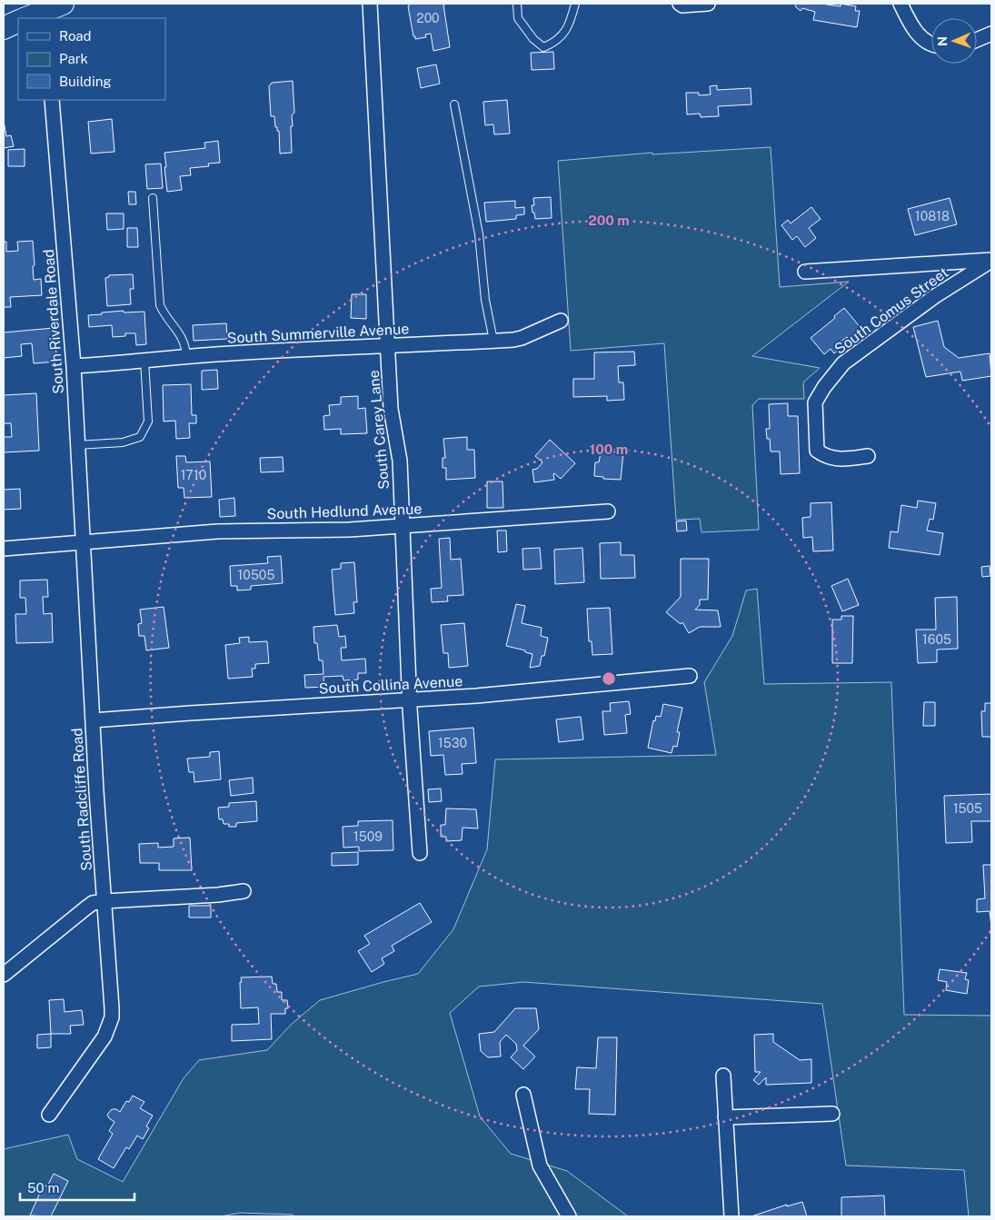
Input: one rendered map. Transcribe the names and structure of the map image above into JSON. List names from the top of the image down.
{
  "streets": {
    "street": [
      "South Comus Street",
      "South Riverdale Road",
      "South Summerville Avenue",
      "South Carey Lane",
      "South Hedlund Avenue",
      "South Collina Avenue",
      "South Radcliffe Road"
    ]
  },
  "crossings": [
    ["South Riverdale Road", "South Summerville Avenue"],
    ["South Riverdale Road", "South Hedlund Avenue"],
    ["South Riverdale Road", "South Radcliffe Road"],
    ["South Summerville Avenue", "South Carey Lane"],
    ["South Carey Lane", "South Hedlund Avenue"],
    ["South Carey Lane", "South Collina Avenue"],
    ["South Hedlund Avenue", "South Radcliffe Road"],
    ["South Collina Avenue", "South Radcliffe Road"]
  ],
  "house_numbers": [
    "200",
    "10818",
    "1710",
    "10505",
    "1605",
    "1530",
    "1505",
    "1509"
  ],
  "legend": ["Road", "Park", "Building"],
  "scale_bar": "50 m",
  "north": "left",
  "rings": ["200 m", "100 m"]
}
